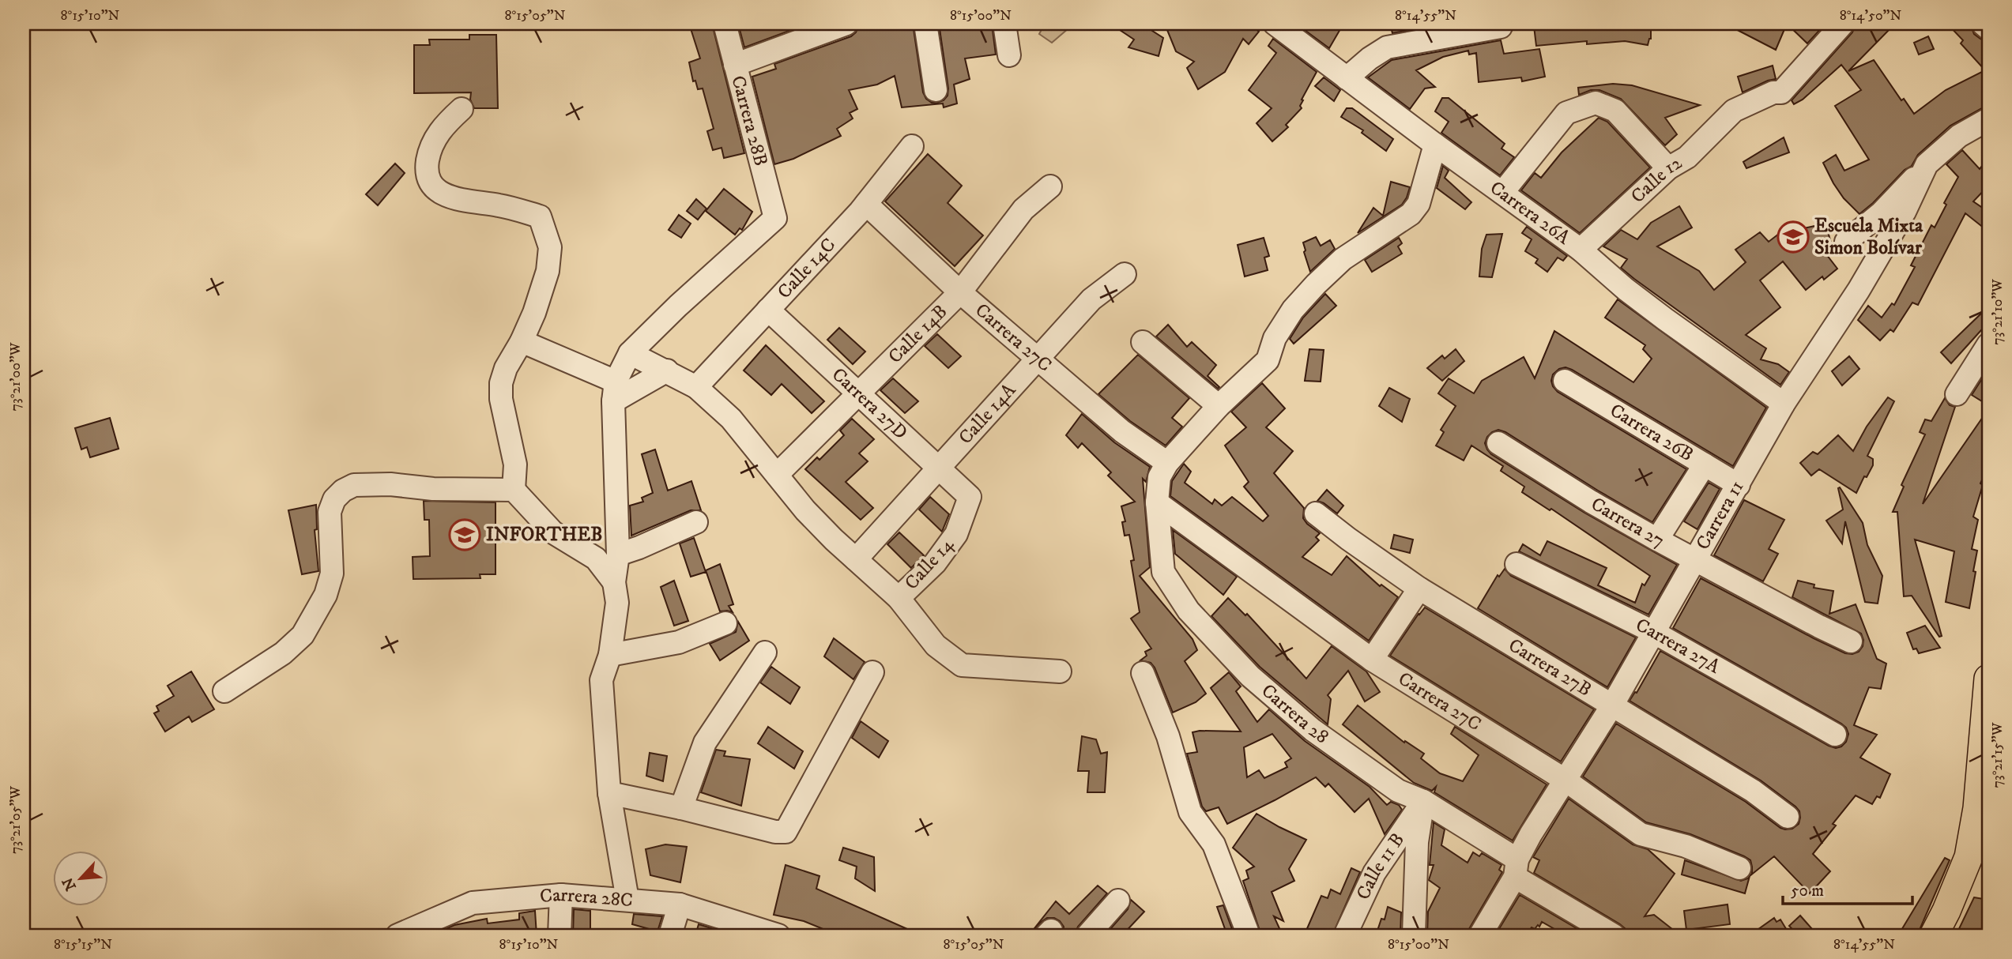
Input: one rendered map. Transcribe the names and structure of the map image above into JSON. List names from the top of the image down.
{
  "streets": {
    "street": [
      "Carrera 28B",
      "Calle 12",
      "Carrera 26A",
      "Calle 14C",
      "Calle 14B",
      "Carrera 27C",
      "Carrera 27D",
      "Calle 14A",
      "Carrera 26B",
      "Carrera 11",
      "Carrera 27",
      "Calle 14",
      "Carrera 27A",
      "Carrera 27B",
      "Carrera 28",
      "Calle 11 B",
      "Carrera 28C"
    ]
  },
  "crossings": [
    ["Calle 12", "Carrera 26A"],
    ["Carrera 26A", "Carrera 11"],
    ["Calle 14C", "Carrera 27C"],
    ["Calle 14C", "Carrera 27D"],
    ["Calle 14B", "Carrera 27C"],
    ["Calle 14B", "Carrera 27D"],
    ["Carrera 27C", "Calle 14A"],
    ["Carrera 27C", "Carrera 11"],
    ["Carrera 27C", "Carrera 28"],
    ["Carrera 27D", "Calle 14A"],
    ["Carrera 27D", "Calle 14"],
    ["Carrera 26B", "Carrera 11"],
    ["Carrera 11", "Carrera 27"],
    ["Carrera 11", "Carrera 27A"],
    ["Carrera 11", "Carrera 27B"],
    ["Carrera 11", "Carrera 28"],
    ["Carrera 28", "Calle 11 B"]
  ],
  "places": {
    "school or university": ["Escuela Mixta Simon Bolívar", "INFORTHEB"]
  },
  "scale_bar": "50 m",
  "north": "bottom left",
  "coordinates": [
    "8°15'10\"N",
    "8°15'05\"N",
    "8°15'00\"N",
    "8°14'55\"N",
    "8°14'50\"N",
    "73°21'10\"W",
    "73°21'00\"W",
    "73°21'15\"W",
    "73°21'05\"W",
    "8°15'15\"N"
  ]
}
